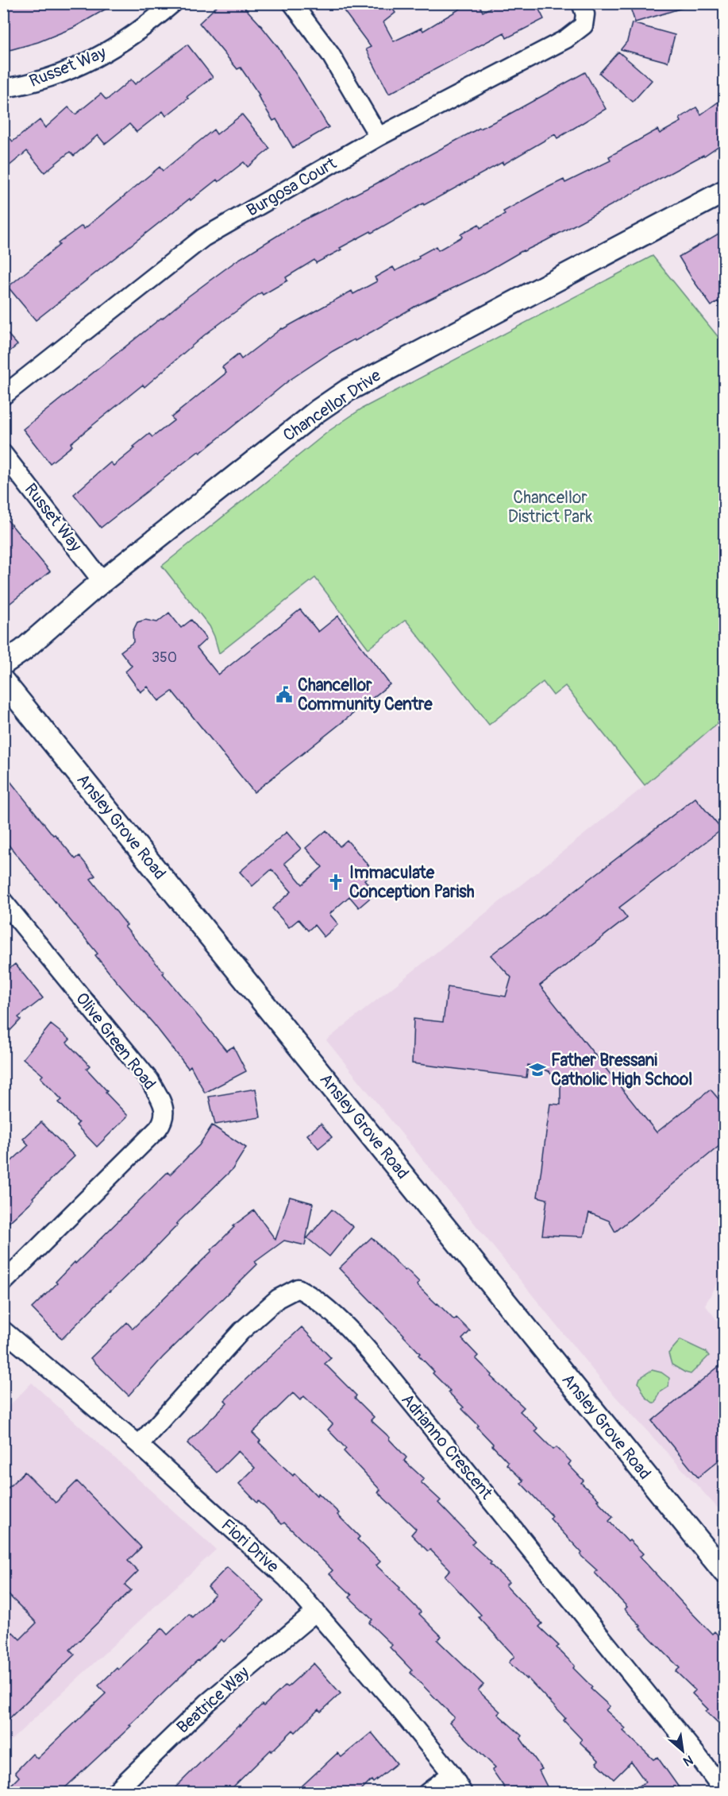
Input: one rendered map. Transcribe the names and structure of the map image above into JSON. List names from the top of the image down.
{
  "streets": {
    "street": [
      "Russet Way",
      "Burgosa Court",
      "Chancellor Drive",
      "Ansley Grove Road",
      "Olive Green Road",
      "Adrianno Crescent",
      "Fiori Drive",
      "Beatrice Way"
    ]
  },
  "crossings": [
    ["Russet Way", "Chancellor Drive"],
    ["Adrianno Crescent", "Fiori Drive"],
    ["Fiori Drive", "Beatrice Way"]
  ],
  "parks": ["Chancellor District Park"],
  "places": {
    "public building": ["Chancellor Community Centre"],
    "church": ["Immaculate Conception Parish"],
    "school or university": ["Father Bressani Catholic High School"]
  },
  "house_numbers": ["350"],
  "north": "bottom right"
}
